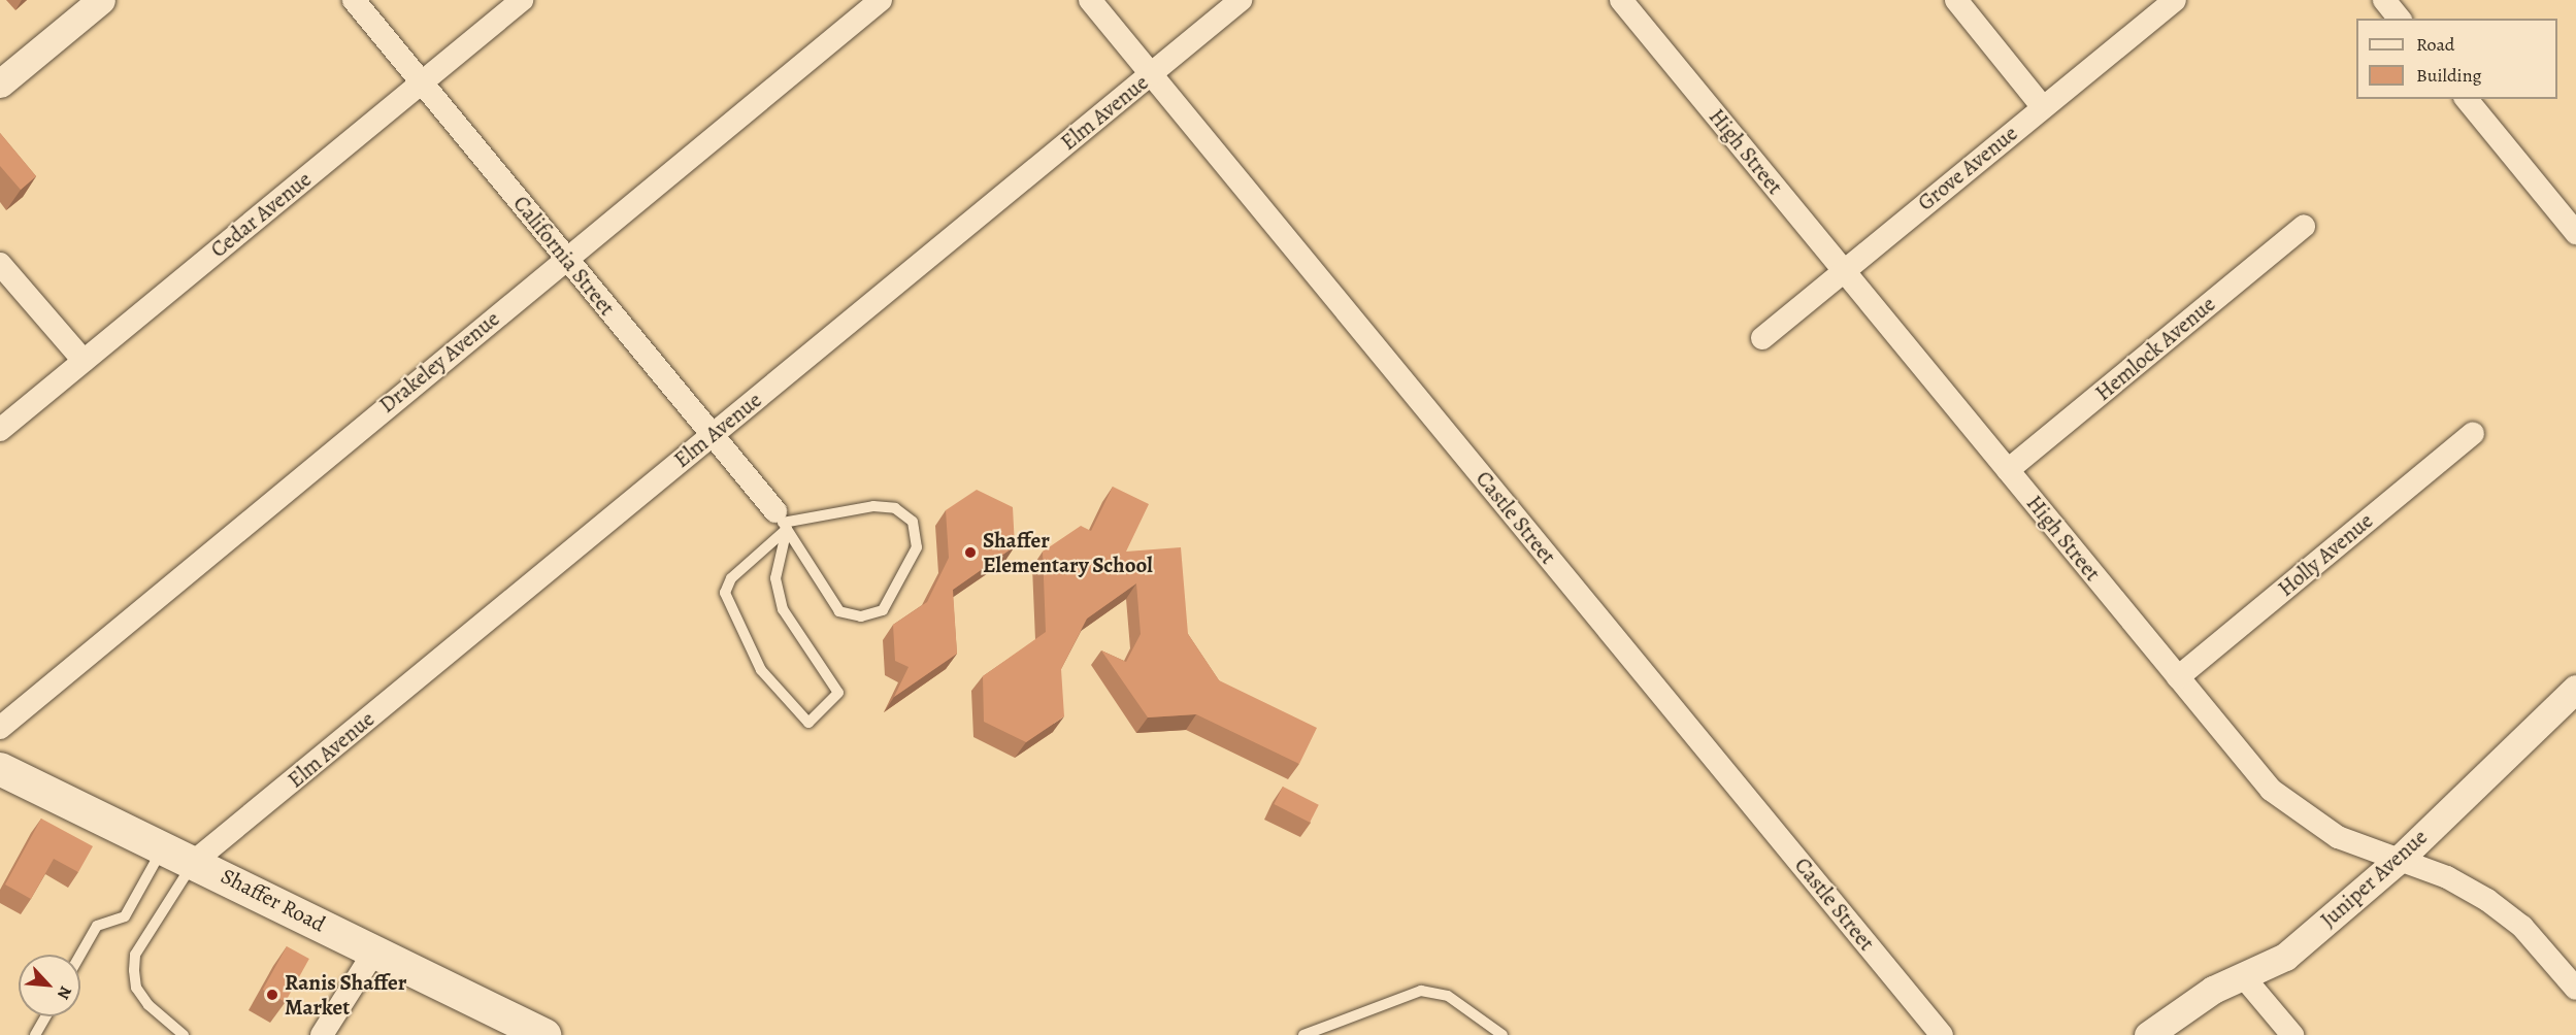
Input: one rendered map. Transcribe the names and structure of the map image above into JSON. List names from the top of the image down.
{
  "streets": {
    "main road": ["Shaffer Road"],
    "street": [
      "Elm Avenue",
      "High Street",
      "Grove Avenue",
      "Cedar Avenue",
      "California Street",
      "Hemlock Avenue",
      "Drakeley Avenue",
      "Castle Street",
      "Holly Avenue",
      "Juniper Avenue"
    ]
  },
  "crossings": [
    ["Elm Avenue", "California Street"],
    ["Elm Avenue", "Castle Street"],
    ["Elm Avenue", "Shaffer Road"],
    ["High Street", "Grove Avenue"],
    ["High Street", "Hemlock Avenue"],
    ["High Street", "Holly Avenue"],
    ["High Street", "Juniper Avenue"],
    ["Cedar Avenue", "California Street"],
    ["California Street", "Drakeley Avenue"]
  ],
  "places": ["Shaffer Elementary School", "Ranis Shaffer Market"],
  "legend": ["Road", "Building"],
  "north": "bottom right"
}
